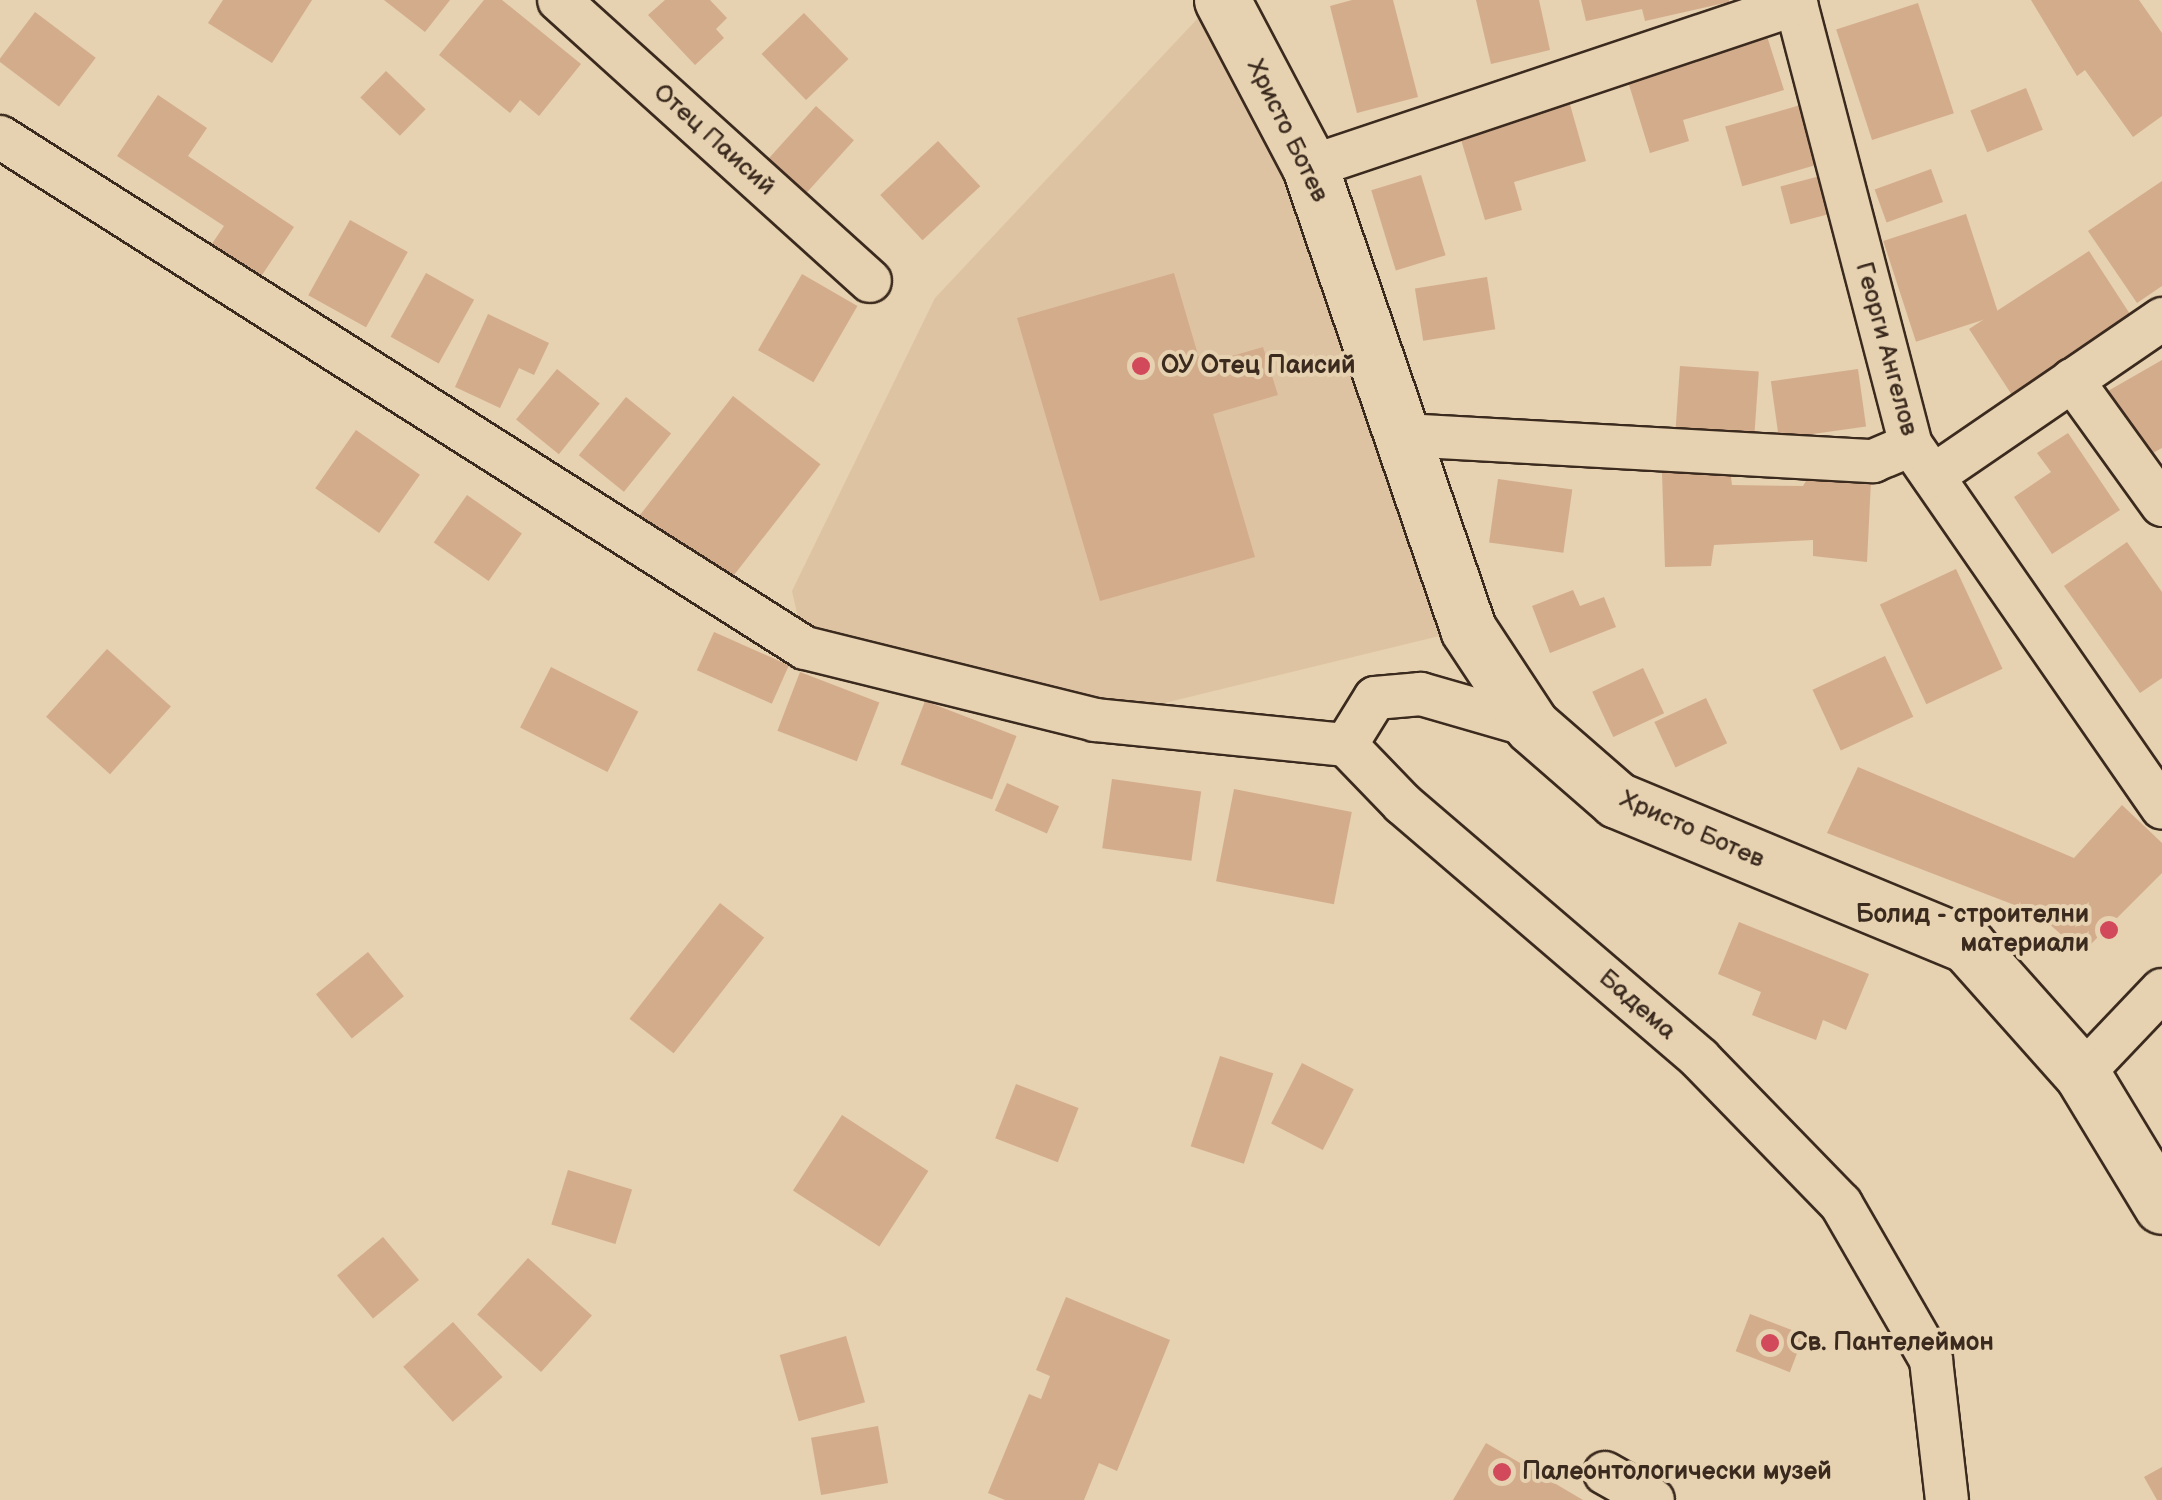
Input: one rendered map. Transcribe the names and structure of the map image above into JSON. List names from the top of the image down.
{
  "streets": {
    "main road": ["Христо Ботев"],
    "street": ["Отец Паисий", "Георги Ангелов", "Бадема"]
  },
  "places": [
    "ОУ Отец Паисий",
    "Болид - строителни материали",
    "Св. Пантелеймон",
    "Палеонтологически музей"
  ]
}
